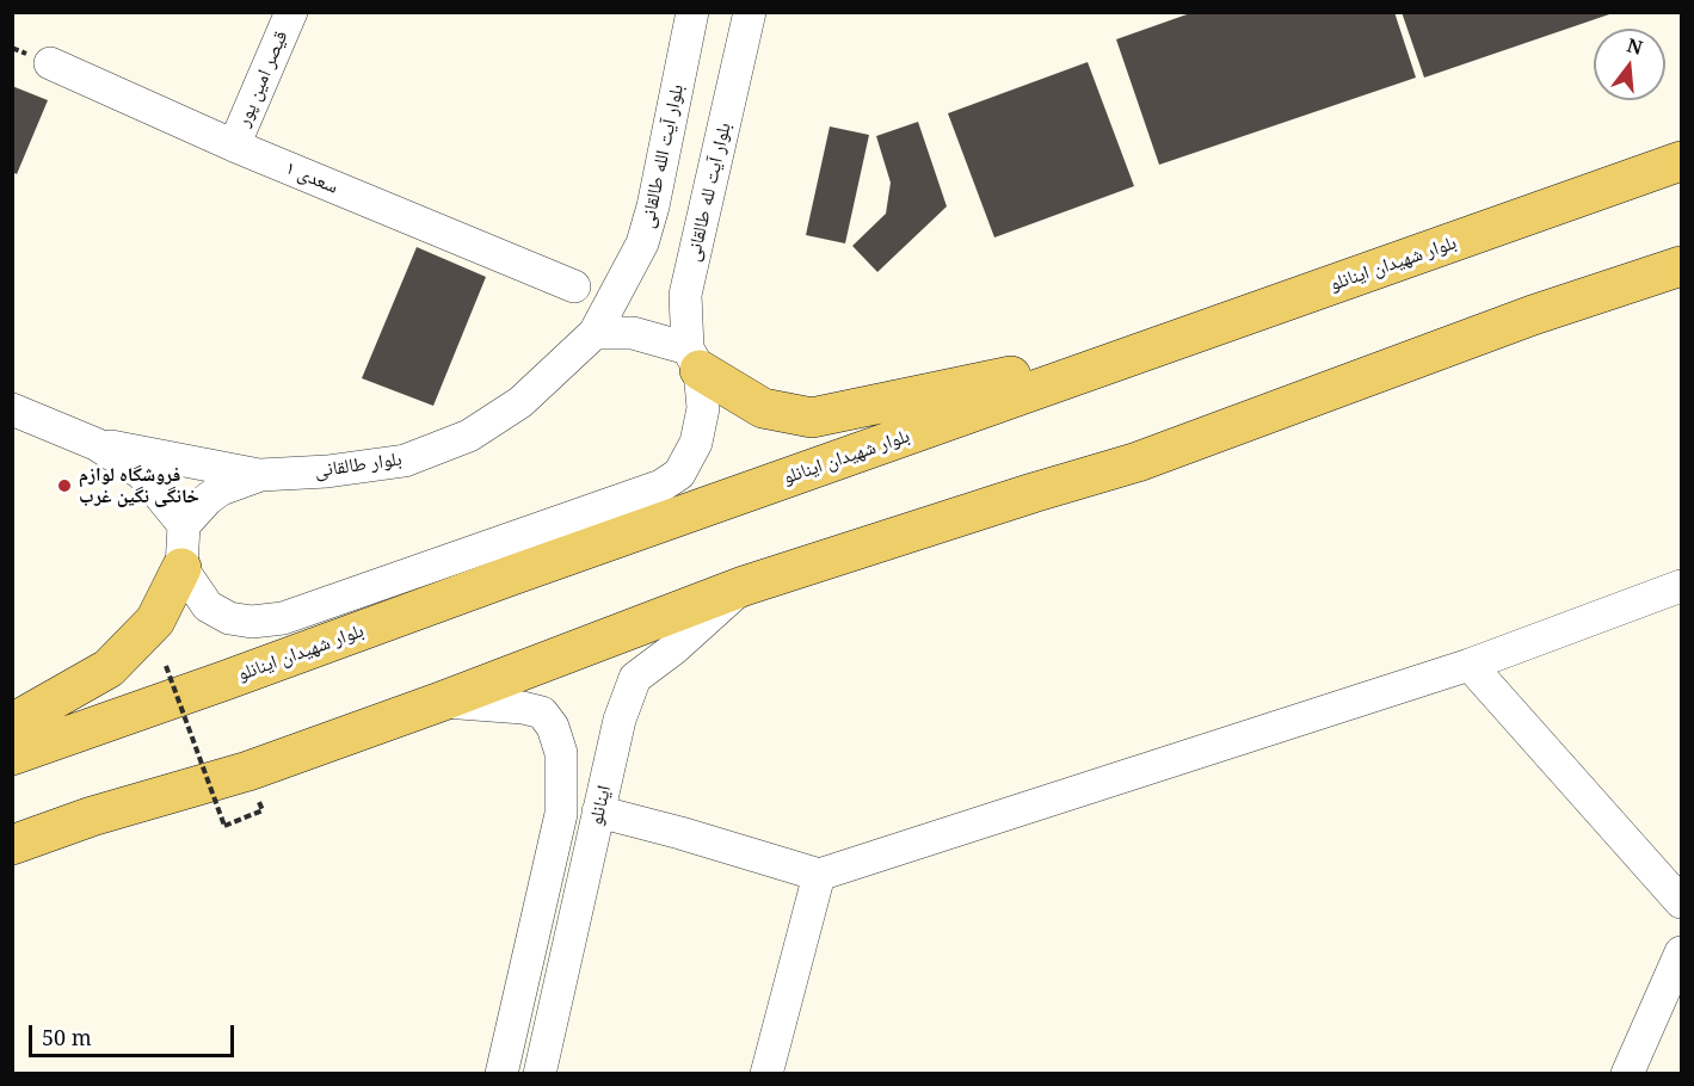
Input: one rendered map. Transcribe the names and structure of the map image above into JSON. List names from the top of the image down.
{
  "streets": {
    "main road": ["بلوار شهیدان اینانلو"],
    "street": [
      "قیصر امین پور",
      "بلوار آیت الله طالقانی",
      "سعدی ۱",
      "بلوار آیت لله طالقانی",
      "بلوار طالقانی",
      "اینانلو"
    ]
  },
  "crossings": [
    ["قیصر امین پور", "سعدی ۱"],
    ["بلوار آیت الله طالقانی", "بلوار طالقانی"],
    ["بلوار آیت لله طالقانی", "بلوار شهیدان اینانلو"]
  ],
  "places": ["فروشگاه لوازم خانگی نگین غرب"],
  "scale_bar": "50 m",
  "north": "top"
}
